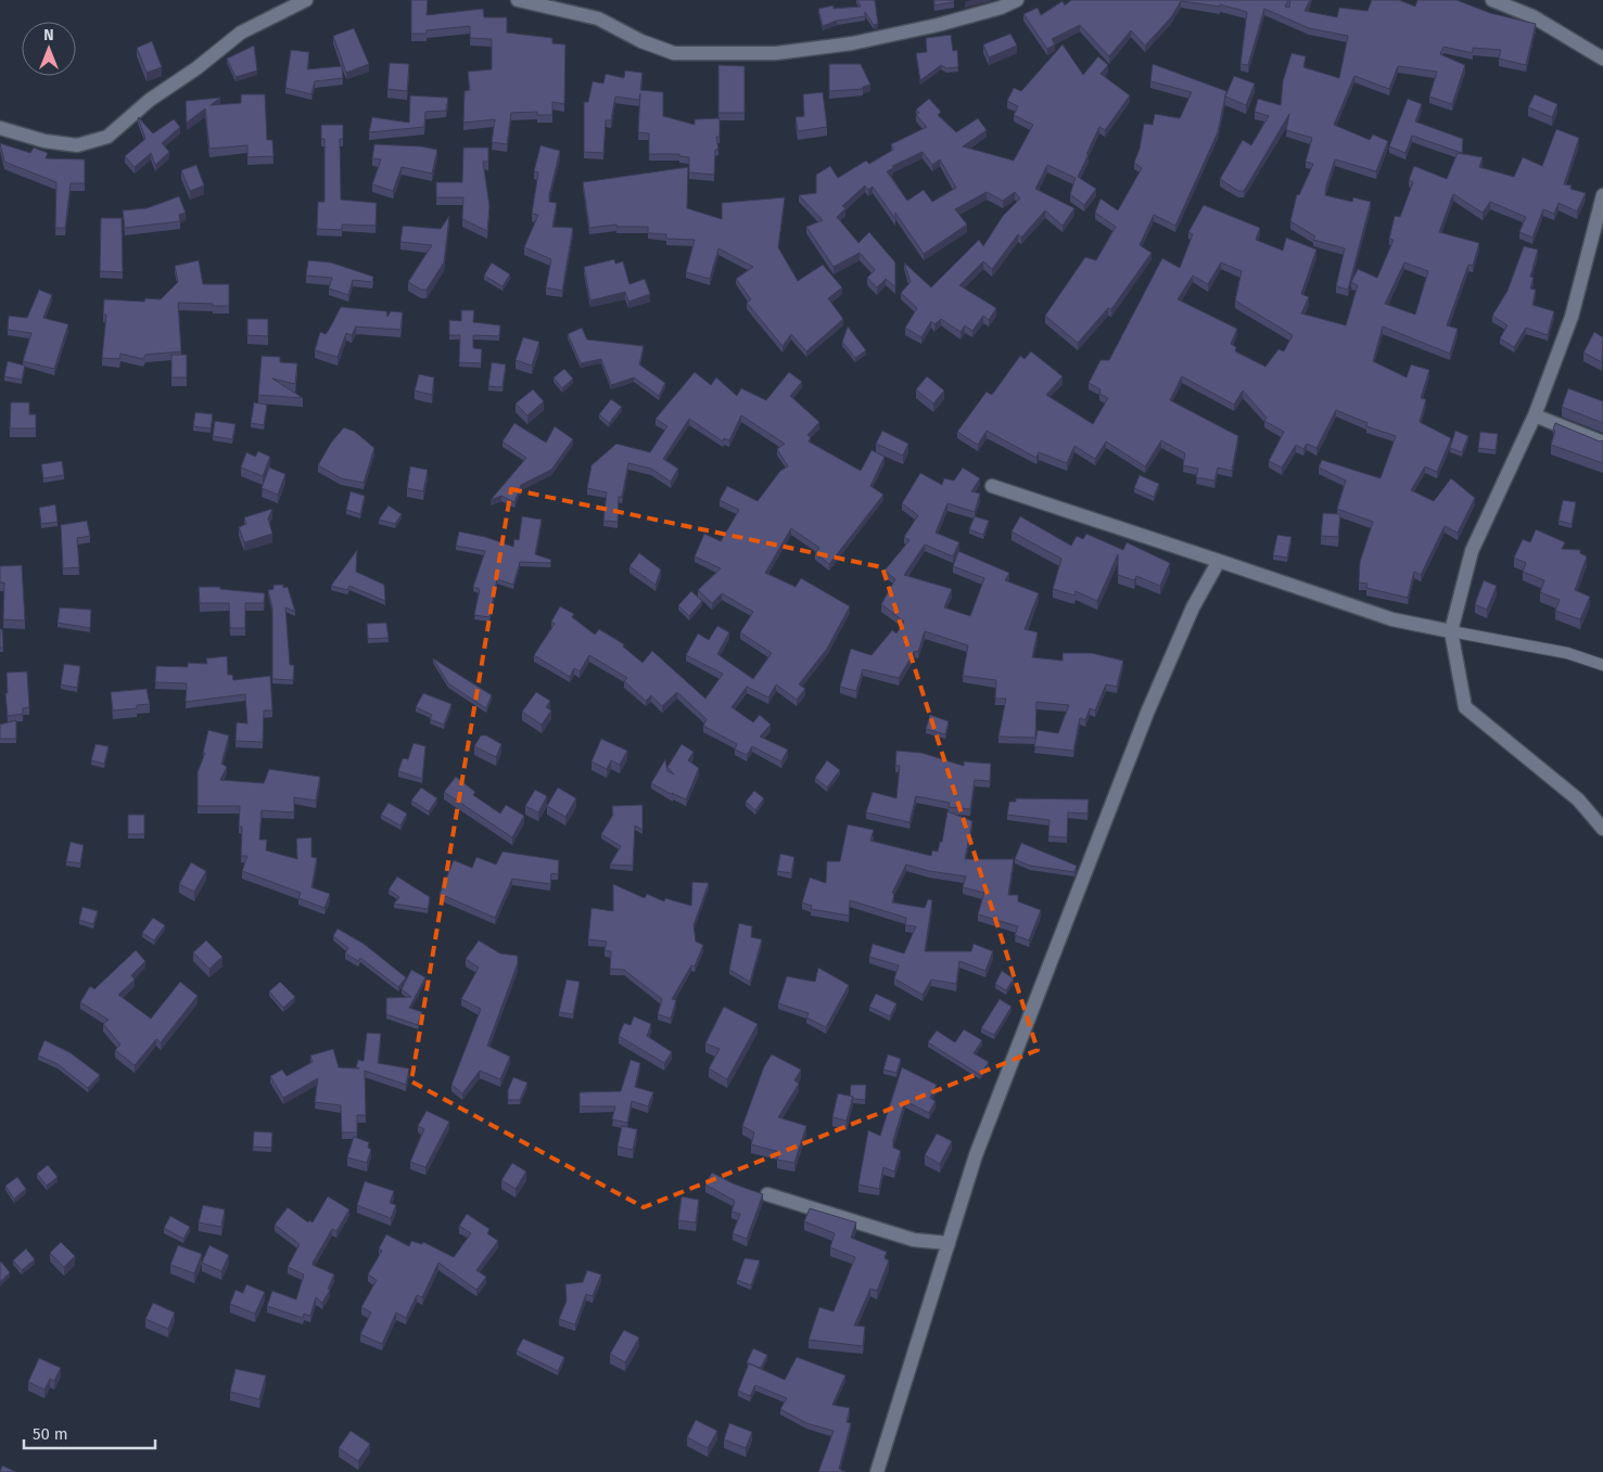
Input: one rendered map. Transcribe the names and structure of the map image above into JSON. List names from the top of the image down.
{
  "scale_bar": "50 m",
  "north": "top"
}
